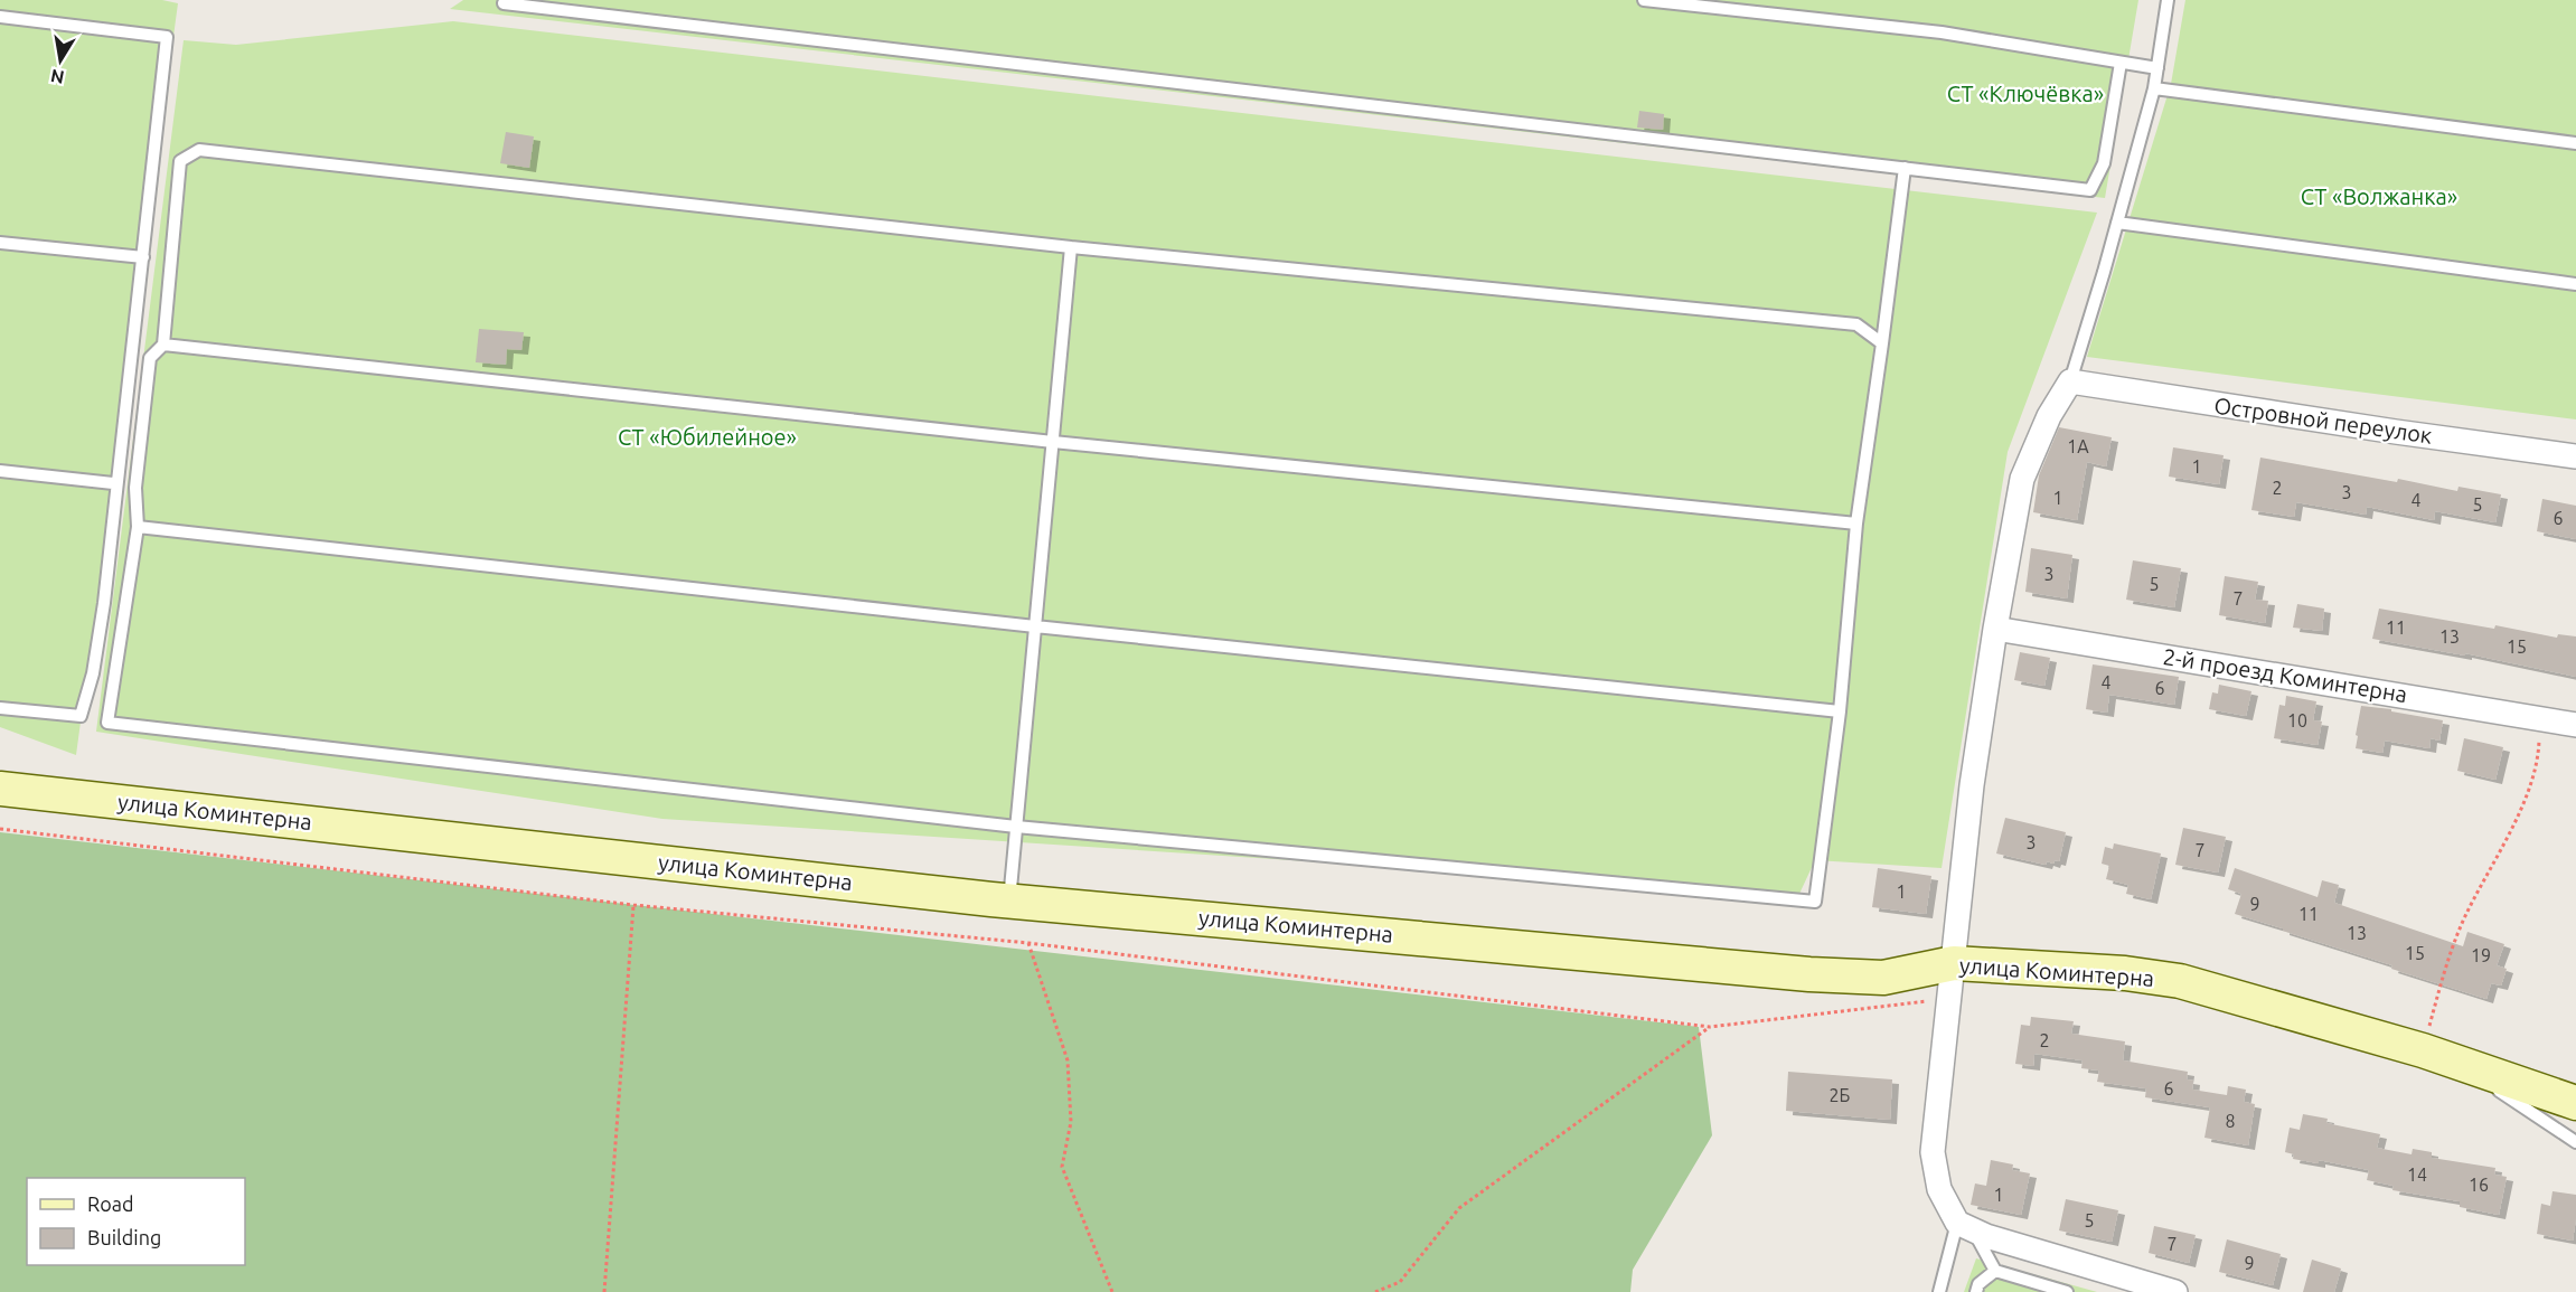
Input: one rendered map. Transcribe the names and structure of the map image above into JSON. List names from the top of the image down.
{
  "streets": {
    "street": ["Островной переулок", "2-й проезд Коминтерна", "улица Коминтерна"]
  },
  "parks": ["СТ «Ключёвка»", "СТ «Волжанка»", "СТ «Юбилейное»"],
  "house_numbers": [
    "1А",
    "1",
    "2",
    "3",
    "1",
    "4",
    "5",
    "6",
    "3",
    "5",
    "7",
    "11",
    "13",
    "15",
    "4",
    "6",
    "10",
    "3",
    "7",
    "1",
    "9",
    "11",
    "13",
    "15",
    "19",
    "2",
    "6",
    "2Б",
    "8",
    "14",
    "16",
    "1",
    "5",
    "7",
    "9"
  ],
  "legend": ["Road", "Building"],
  "north": "bottom"
}
